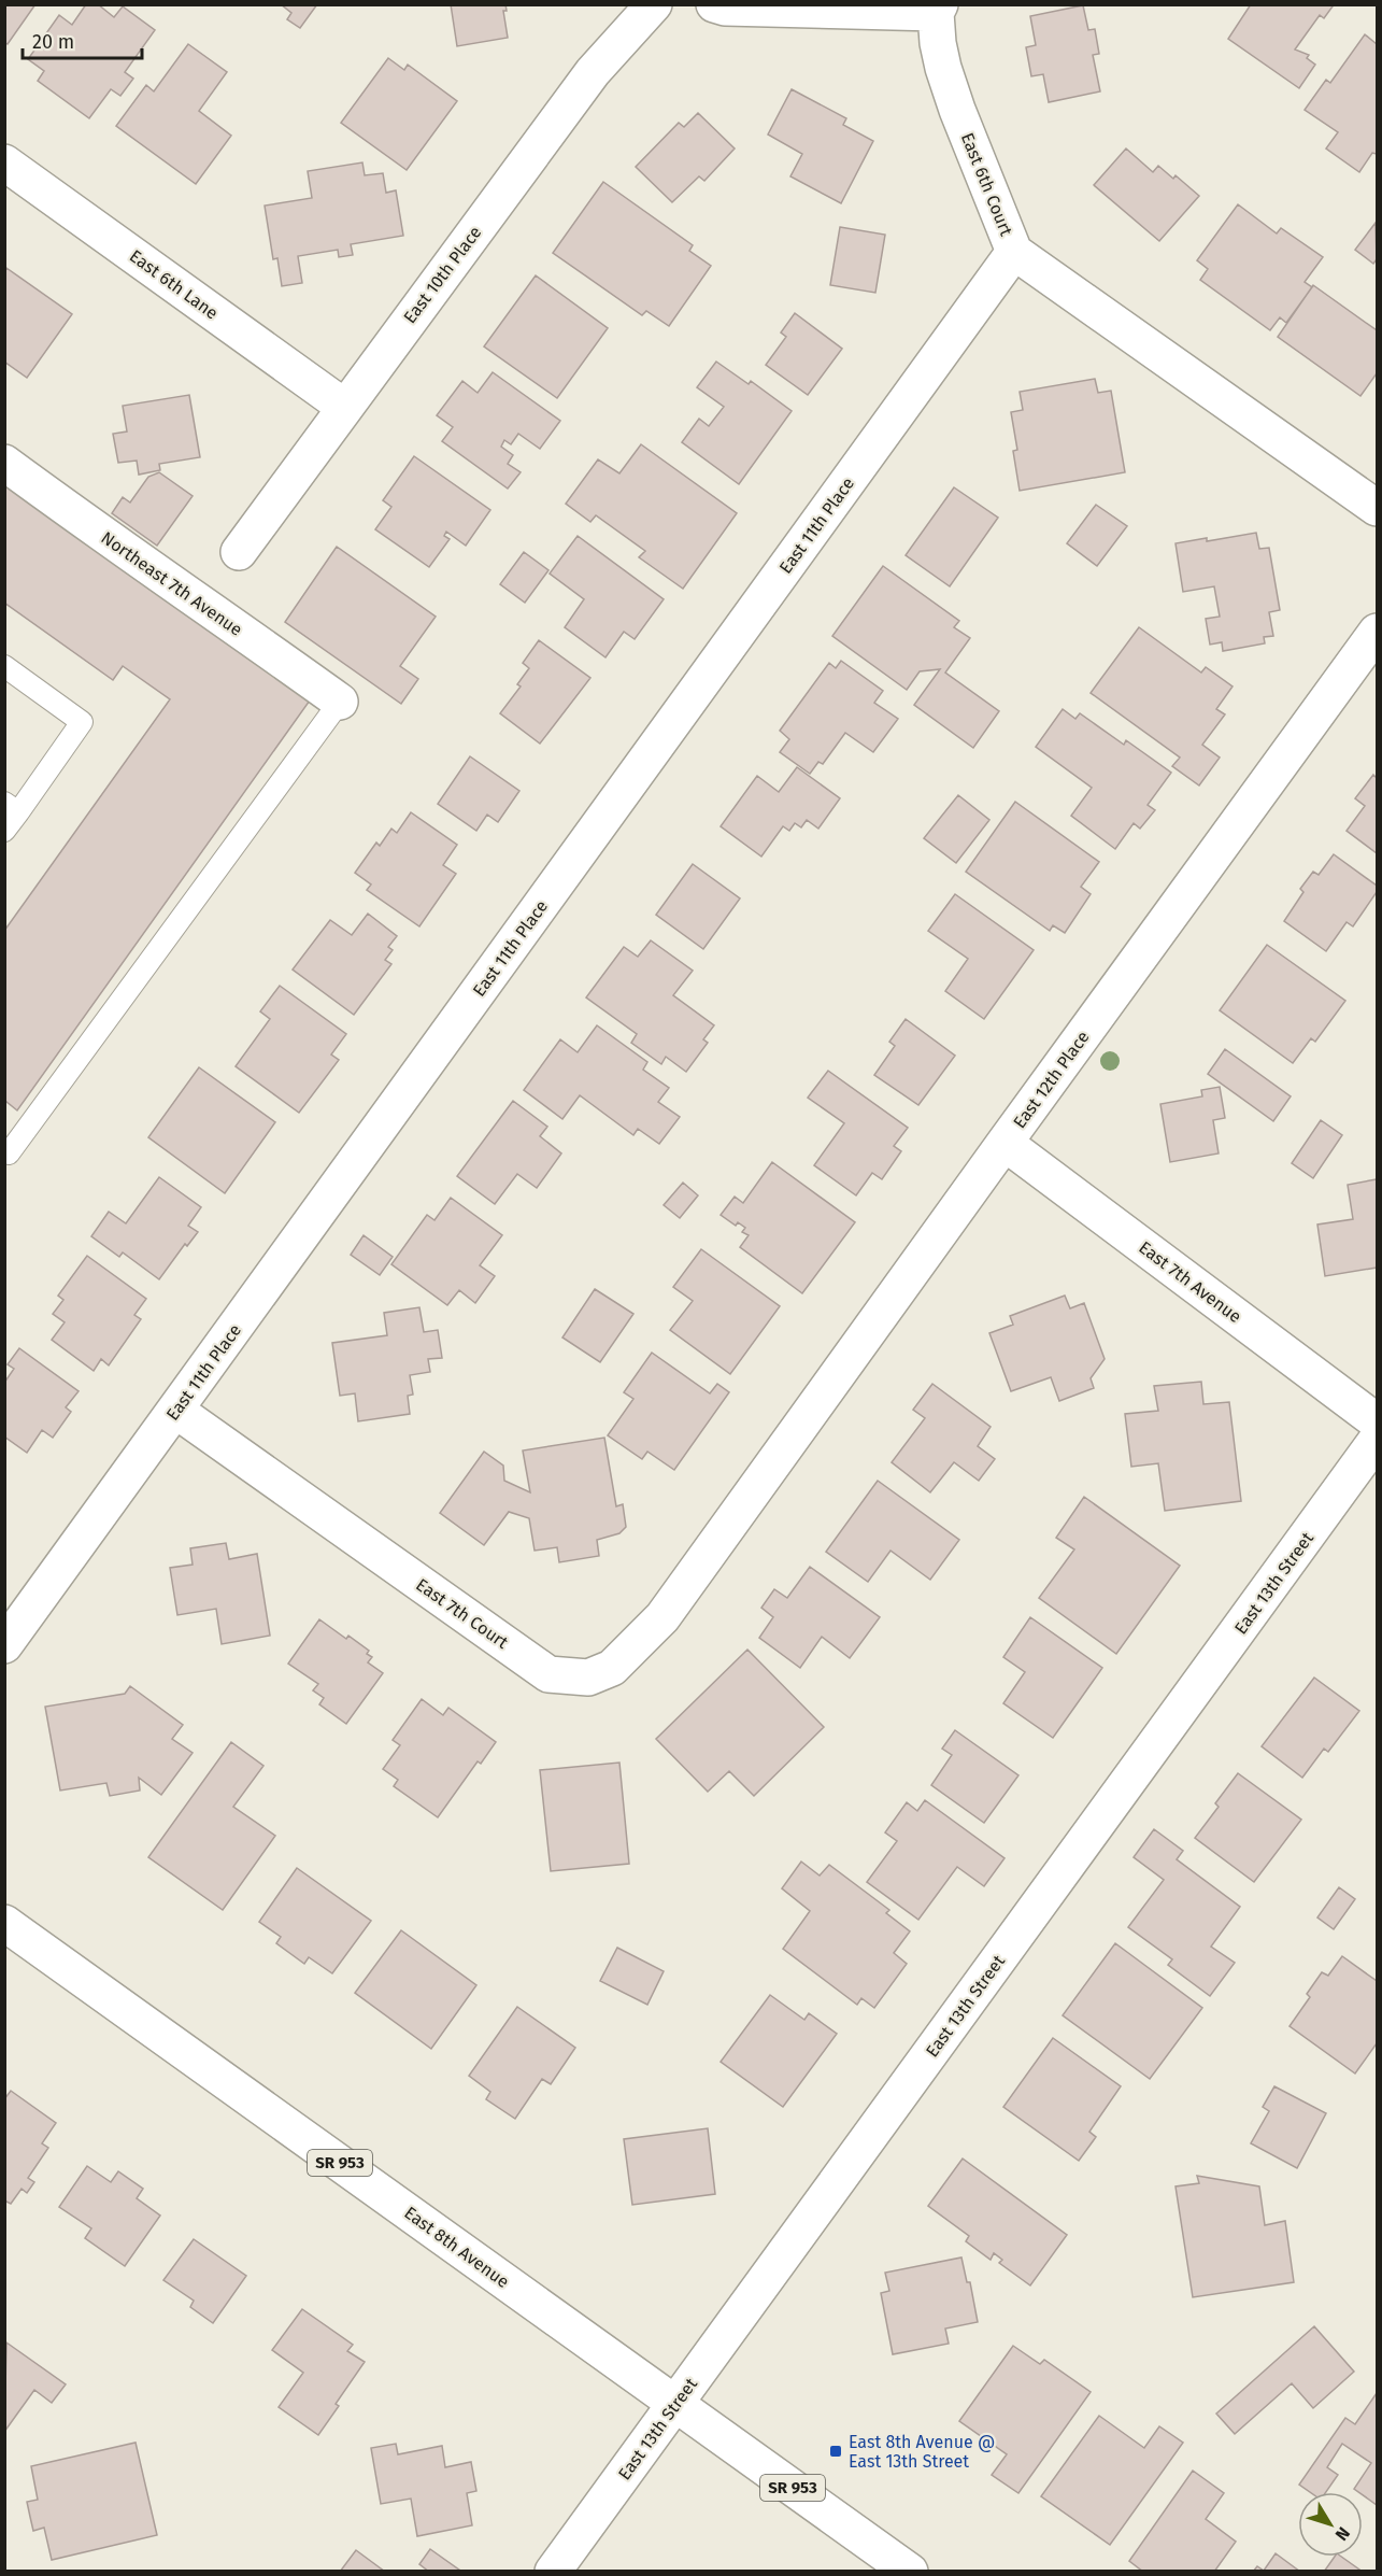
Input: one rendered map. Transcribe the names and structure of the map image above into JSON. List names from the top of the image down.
{
  "streets": {
    "street": [
      "East 6th Court",
      "East 10th Place",
      "East 6th Lane",
      "East 11th Place",
      "Northeast 7th Avenue",
      "East 12th Place",
      "East 7th Avenue",
      "East 13th Street",
      "East 7th Court",
      "SR 953",
      "East 8th Avenue"
    ]
  },
  "crossings": [
    ["East 6th Court", "East 11th Place"],
    ["East 10th Place", "East 6th Lane"],
    ["East 11th Place", "East 7th Court"],
    ["East 12th Place", "East 7th Avenue"],
    ["East 12th Place", "East 7th Court"],
    ["East 13th Street", "East 8th Avenue"]
  ],
  "places": {
    "transit": ["East 8th Avenue @ East 13th Street"]
  },
  "scale_bar": "20 m",
  "north": "bottom right"
}
